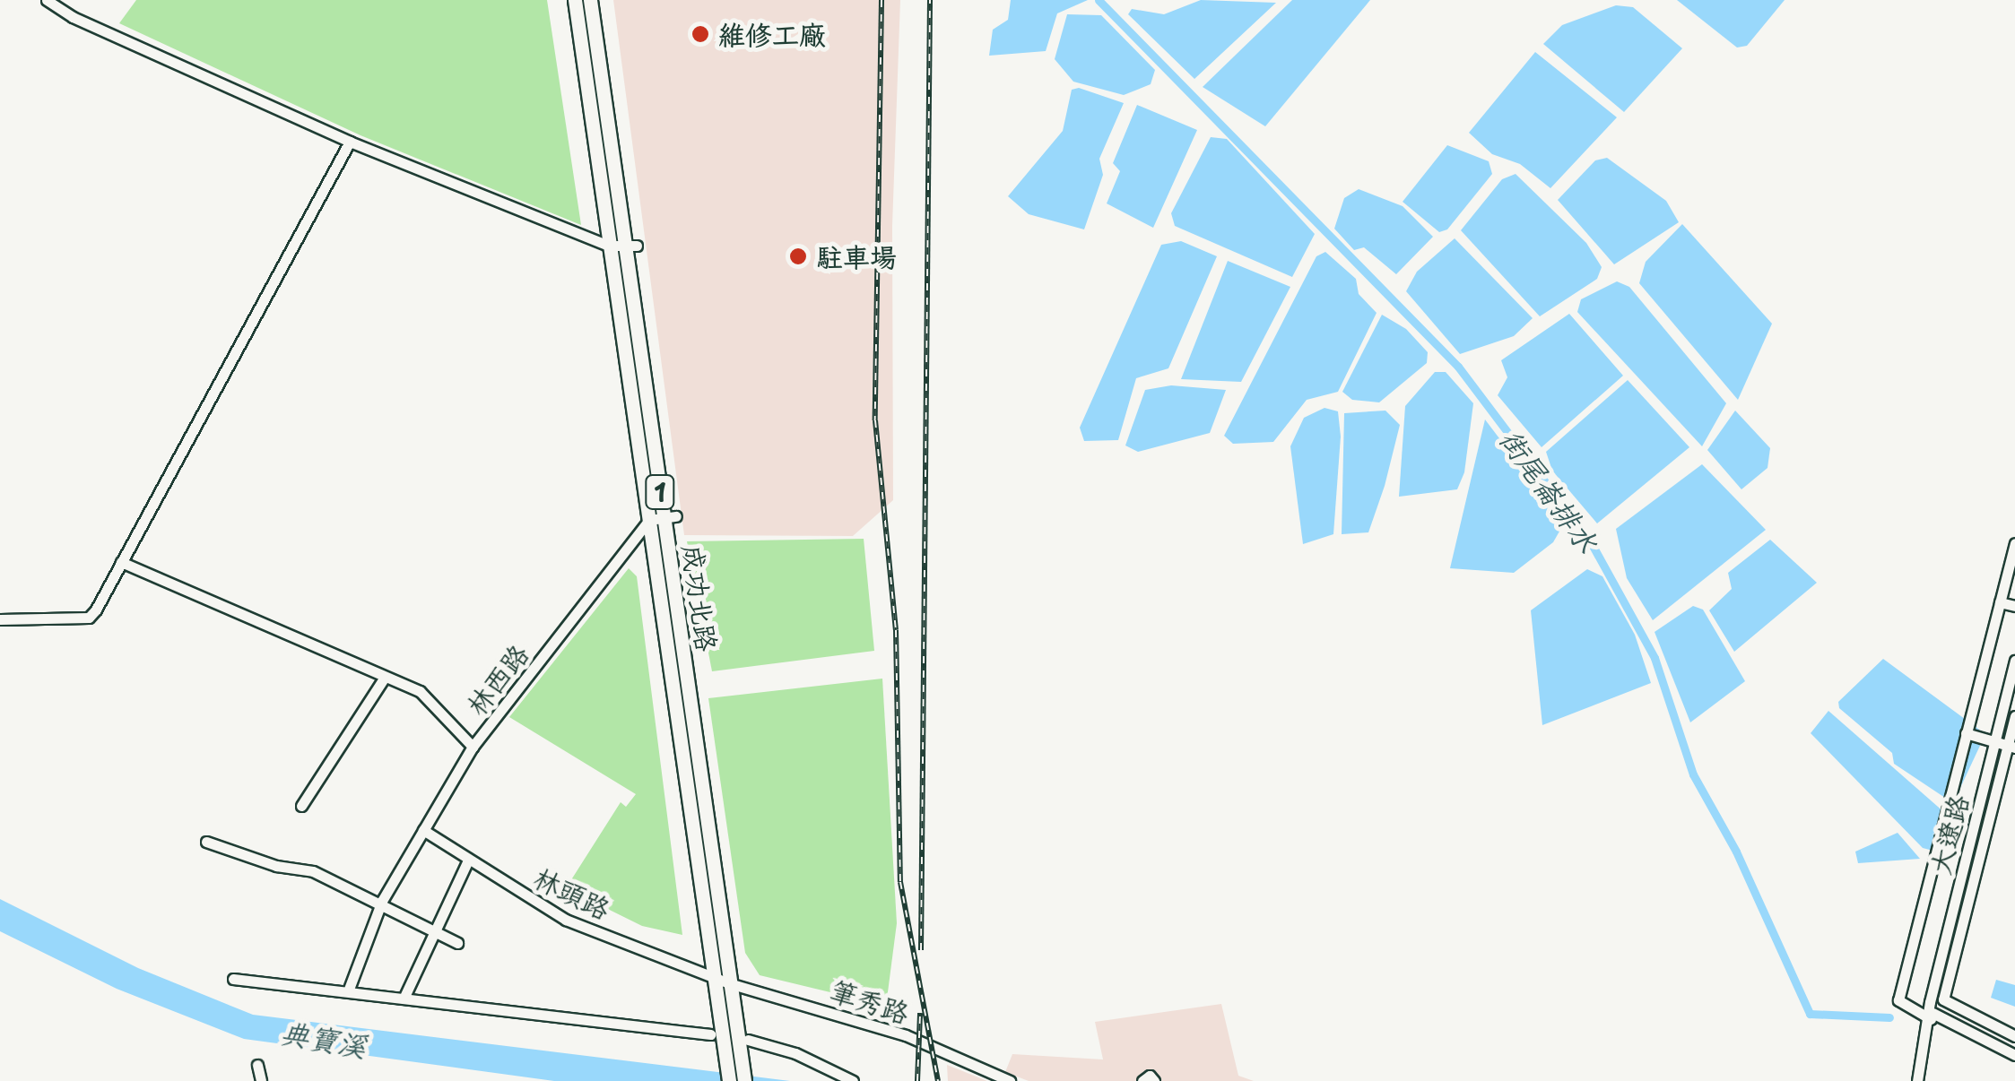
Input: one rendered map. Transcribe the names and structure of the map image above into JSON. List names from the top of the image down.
{
  "streets": {
    "main road": ["1", "成功北路"],
    "street": [
      "林西路",
      "大遼路",
      "林頭路",
      "筆秀路"
    ]
  },
  "crossings": [
    ["1", "成功北路"],
    ["成功北路", "林西路"],
    ["成功北路", "林頭路"],
    ["成功北路", "筆秀路"],
    ["林西路", "林頭路"],
    ["林頭路", "筆秀路"]
  ],
  "water": ["街尾崙排水", "典寶溪"],
  "places": ["維修工廠", "駐車場"]
}
